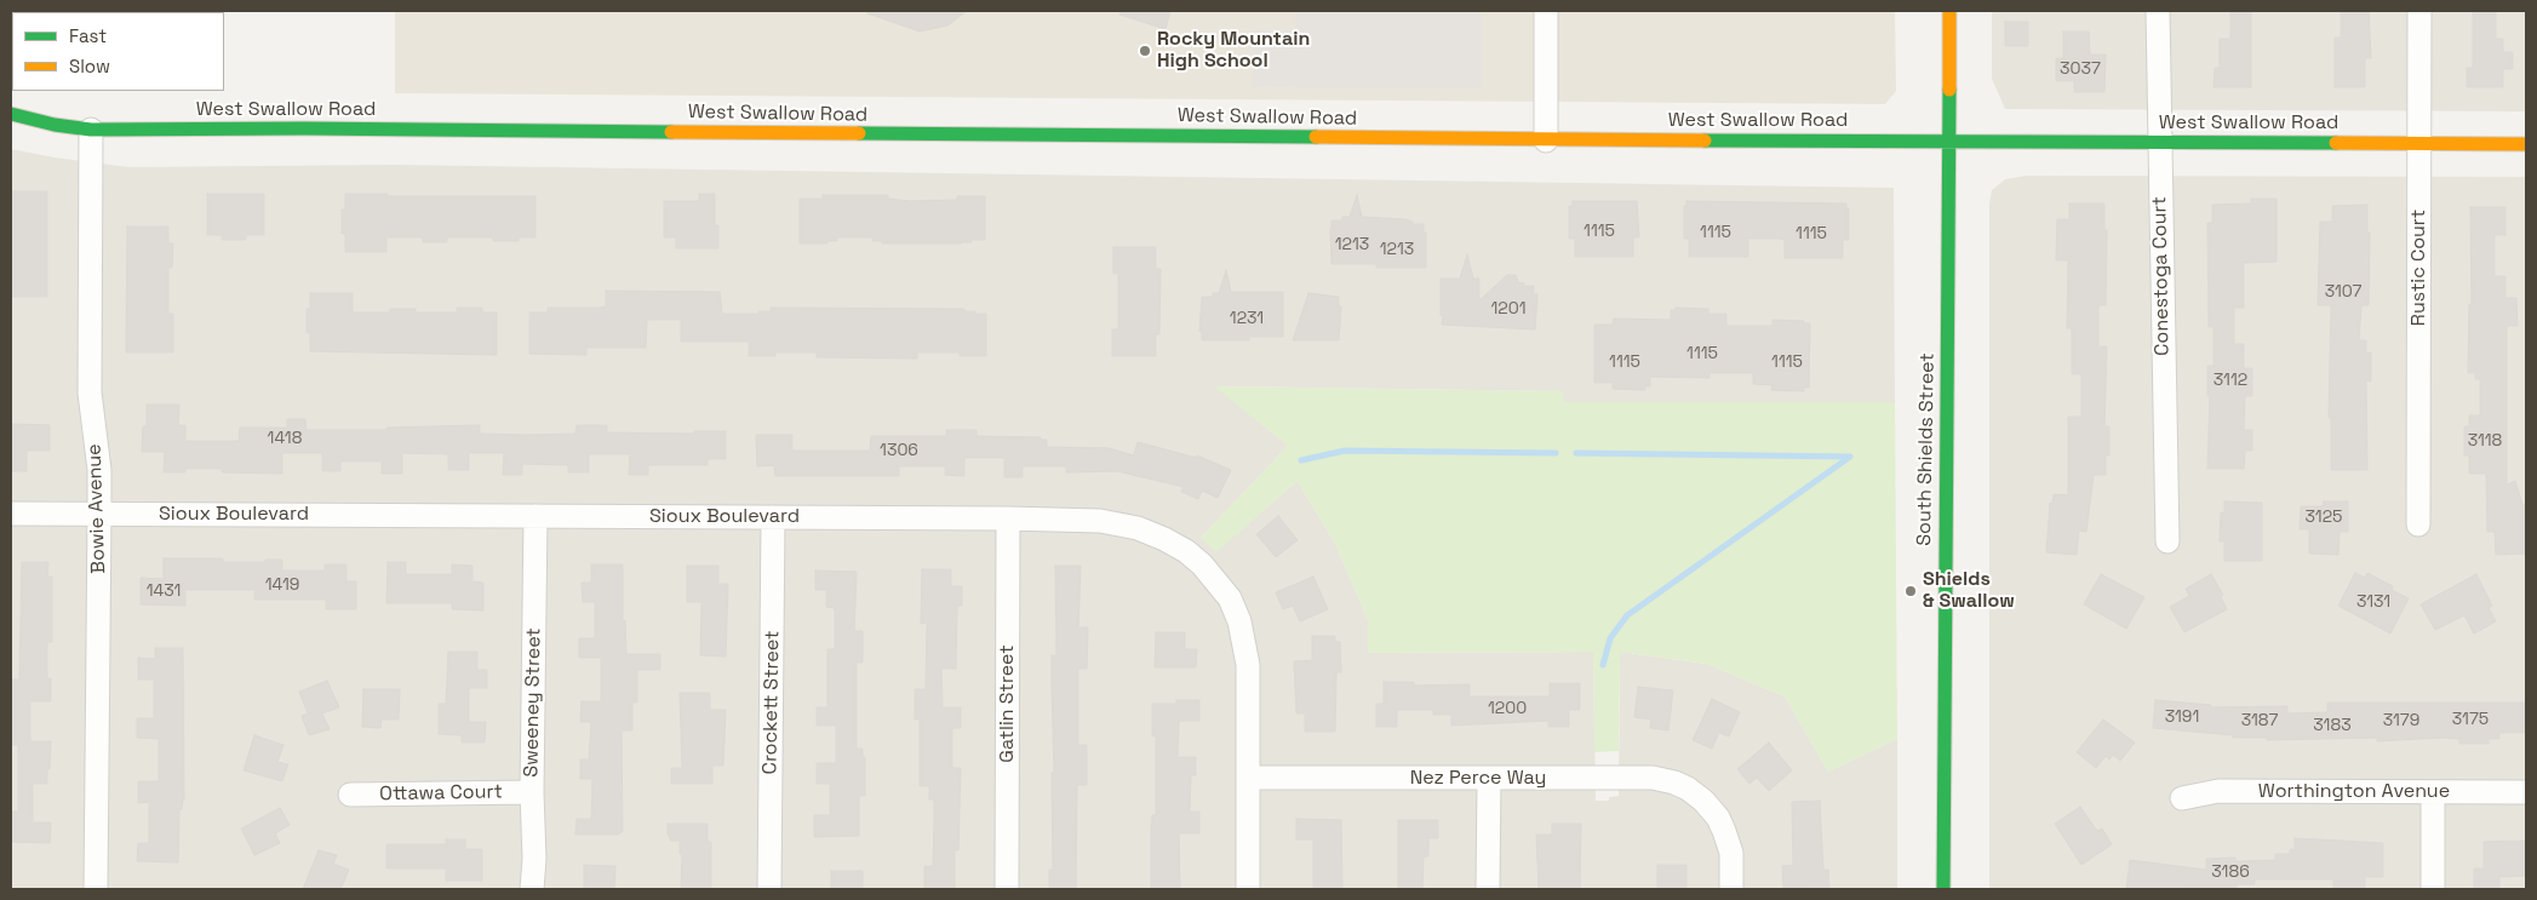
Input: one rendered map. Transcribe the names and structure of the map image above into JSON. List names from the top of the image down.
{
  "streets": {
    "street": [
      "West Swallow Road",
      "Rustic Court",
      "Conestoga Court",
      "South Shields Street",
      "Bowie Avenue",
      "Sioux Boulevard",
      "Sweeney Street",
      "Crockett Street",
      "Gatlin Street",
      "Nez Perce Way",
      "Worthington Avenue",
      "Ottawa Court"
    ]
  },
  "crossings": [
    ["West Swallow Road", "Rustic Court"],
    ["West Swallow Road", "Conestoga Court"],
    ["West Swallow Road", "South Shields Street"],
    ["West Swallow Road", "Bowie Avenue"],
    ["Bowie Avenue", "Sioux Boulevard"],
    ["Sioux Boulevard", "Sweeney Street"],
    ["Sioux Boulevard", "Crockett Street"],
    ["Sioux Boulevard", "Gatlin Street"],
    ["Sioux Boulevard", "Nez Perce Way"],
    ["Sweeney Street", "Ottawa Court"]
  ],
  "places": ["Rocky Mountain High School", "Shields & Swallow"],
  "house_numbers": [
    "3037",
    "1115",
    "1115",
    "1115",
    "1213",
    "1213",
    "3107",
    "1201",
    "1231",
    "1115",
    "1115",
    "1115",
    "3112",
    "1418",
    "3118",
    "1306",
    "3125",
    "1419",
    "1431",
    "3131",
    "1200",
    "3191",
    "3175",
    "3187",
    "3179",
    "3183",
    "3186"
  ],
  "legend": ["Fast", "Slow"]
}
